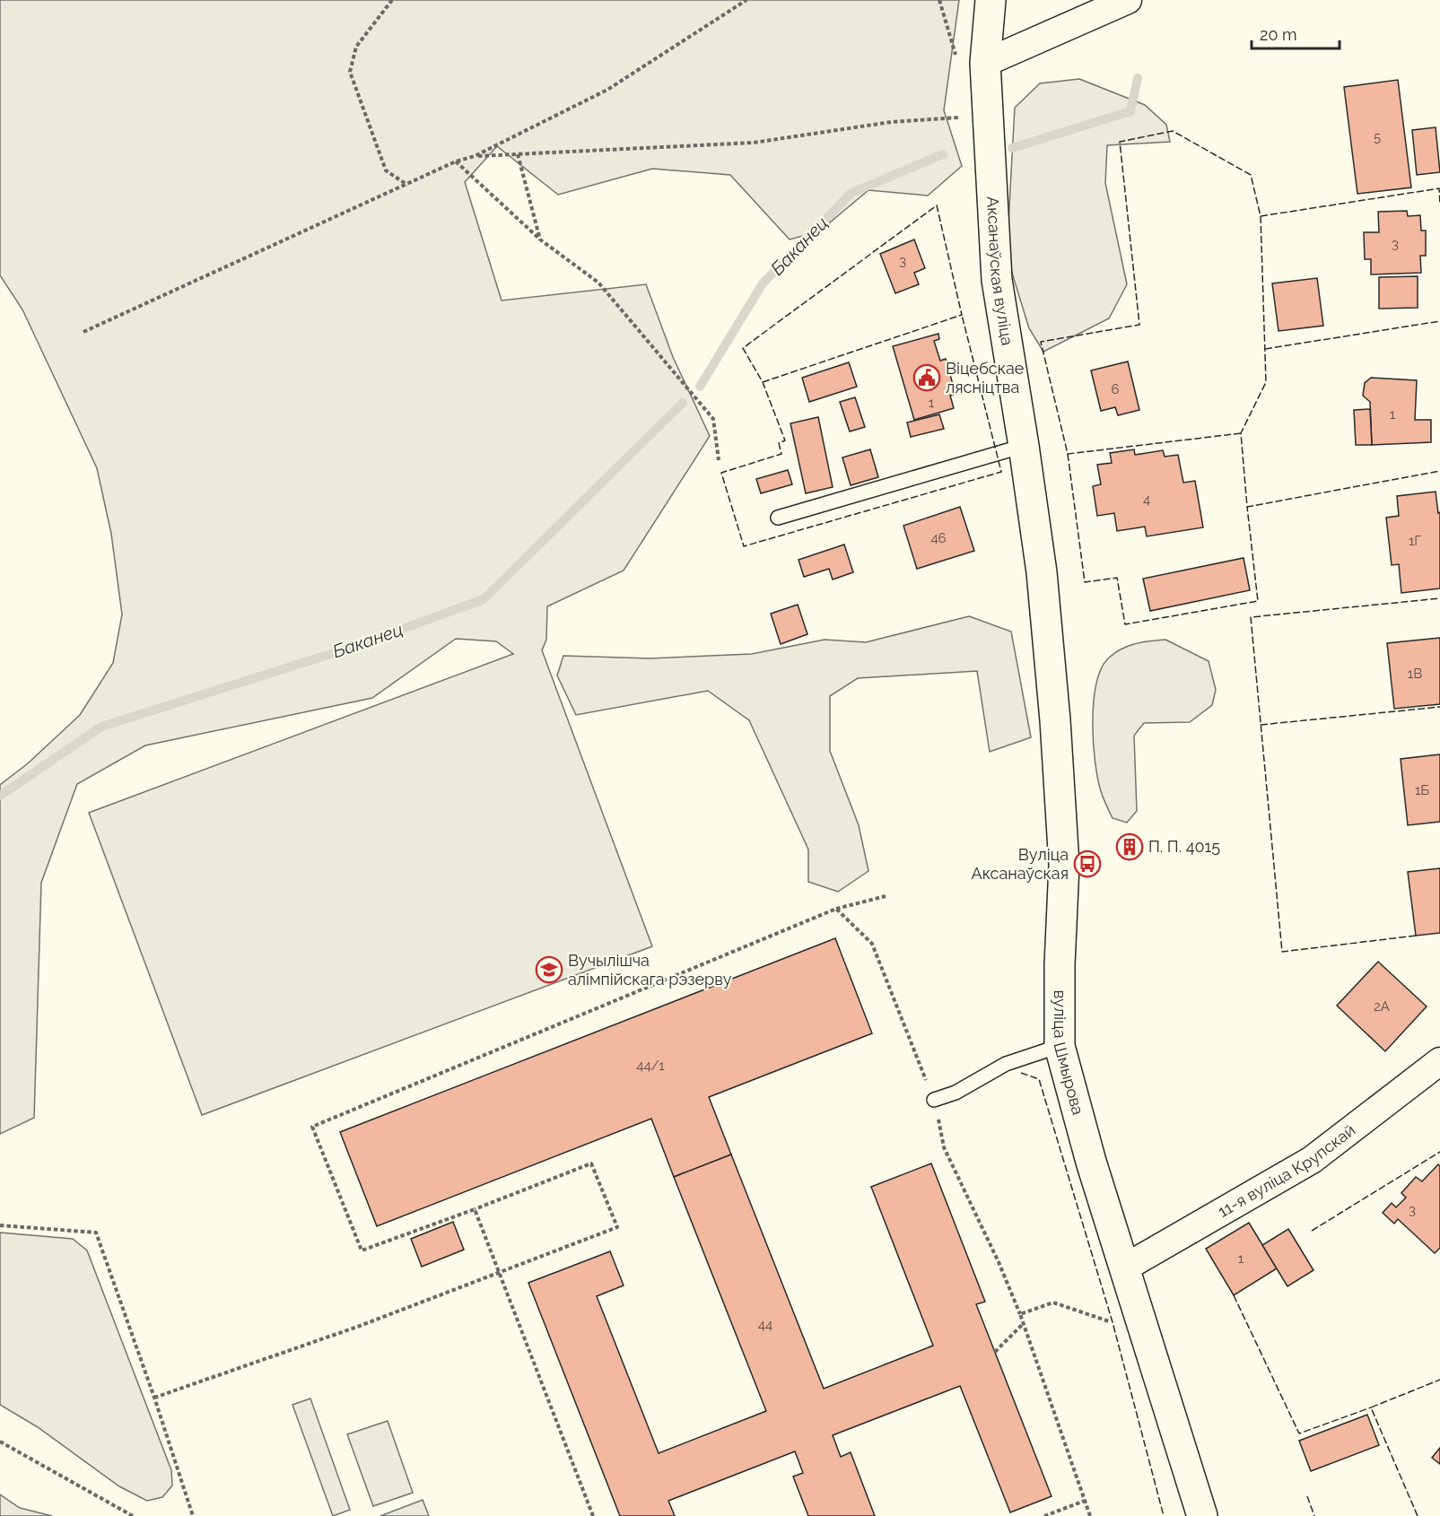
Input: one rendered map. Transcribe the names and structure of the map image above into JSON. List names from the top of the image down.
{
  "streets": {
    "street": ["Аксанаўская вуліца", "вуліца Шмырова", "11-я вуліца Крупскай"]
  },
  "crossings": [
    ["Аксанаўская вуліца", "вуліца Шмырова"],
    ["вуліца Шмырова", "11-я вуліца Крупскай"]
  ],
  "water": ["Баканец"],
  "places": {
    "public building": ["Віцебскае лясніцтва"],
    "building": ["П. П. 4015"],
    "bus stop": ["Вуліца Аксанаўская"],
    "school or university": ["Вучылішча алімпійскага рэзерву"]
  },
  "house_numbers": [
    "5",
    "3",
    "3",
    "6",
    "1",
    "1",
    "4",
    "46",
    "1Г",
    "1В",
    "1Б",
    "2А",
    "44/1",
    "3",
    "1",
    "44"
  ],
  "scale_bar": "20 m"
}
